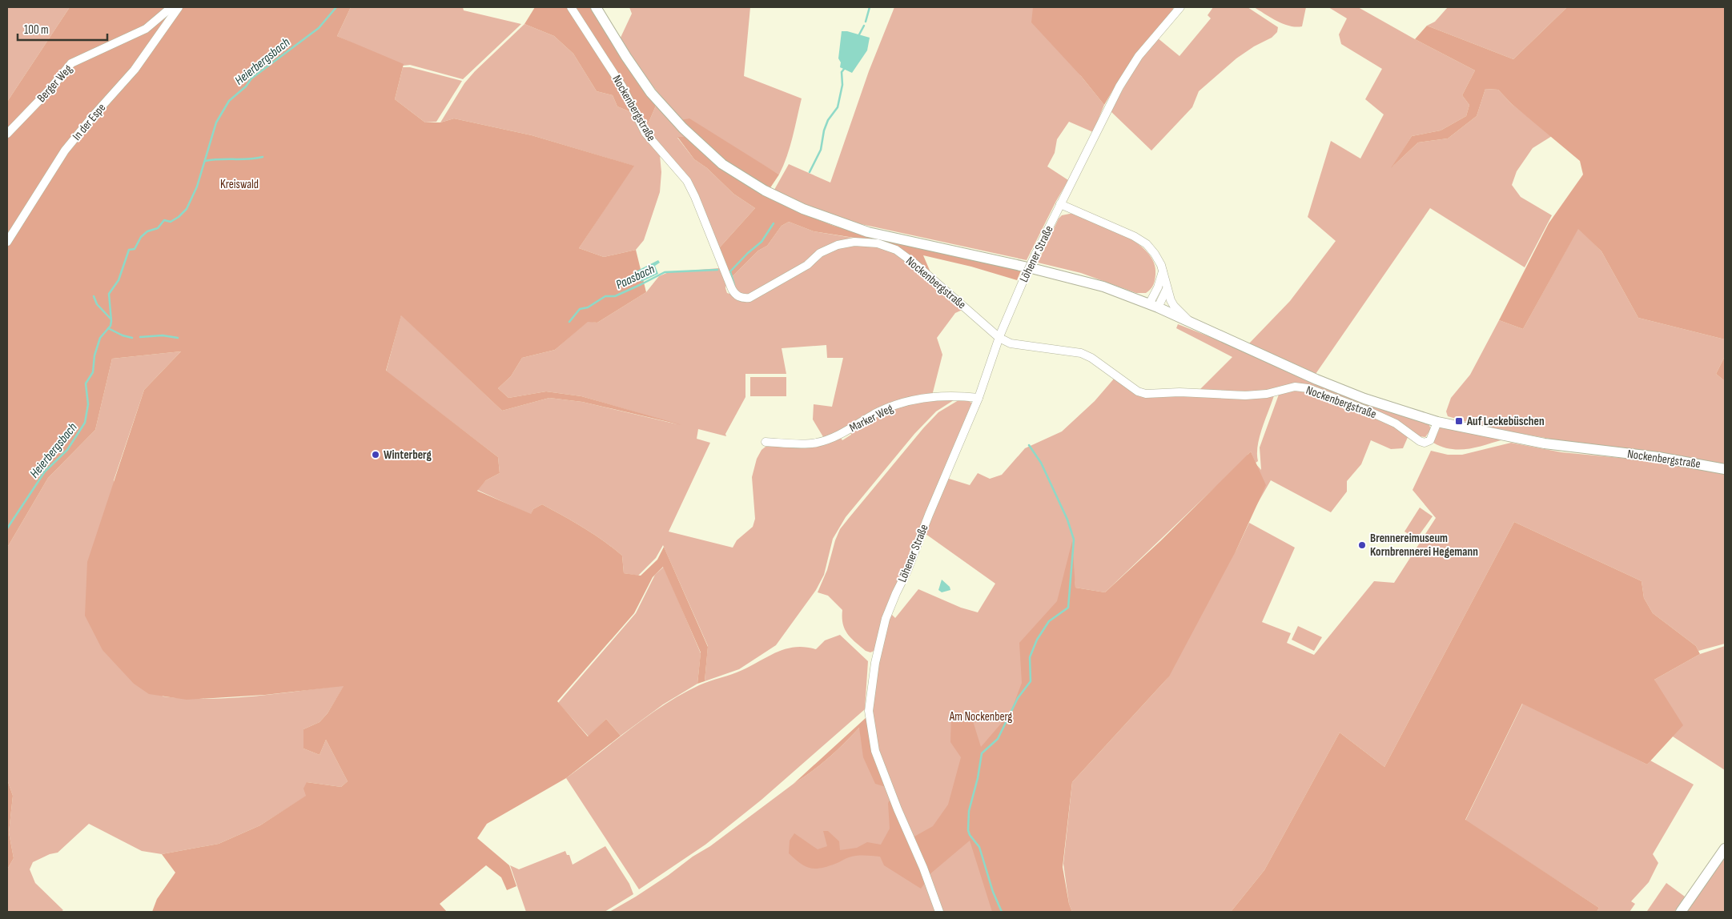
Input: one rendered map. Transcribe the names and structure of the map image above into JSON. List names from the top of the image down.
{
  "streets": {
    "main road": ["Nockenbergstraße"],
    "street": [
      "Berger Weg",
      "In der Espe",
      "Löhener Straße",
      "Marker Weg"
    ]
  },
  "crossings": [
    ["Nockenbergstraße", "Löhener Straße"],
    ["Löhener Straße", "Marker Weg"]
  ],
  "water": ["Heierbergsbach", "Paasbach"],
  "parks": ["Kreiswald", "Am Nockenberg"],
  "places": {
    "transit": ["Auf Leckebüschen"],
    "other": ["Winterberg", "Brennereimuseum Kornbrennerei Hegemann"]
  },
  "scale_bar": "100 m"
}
